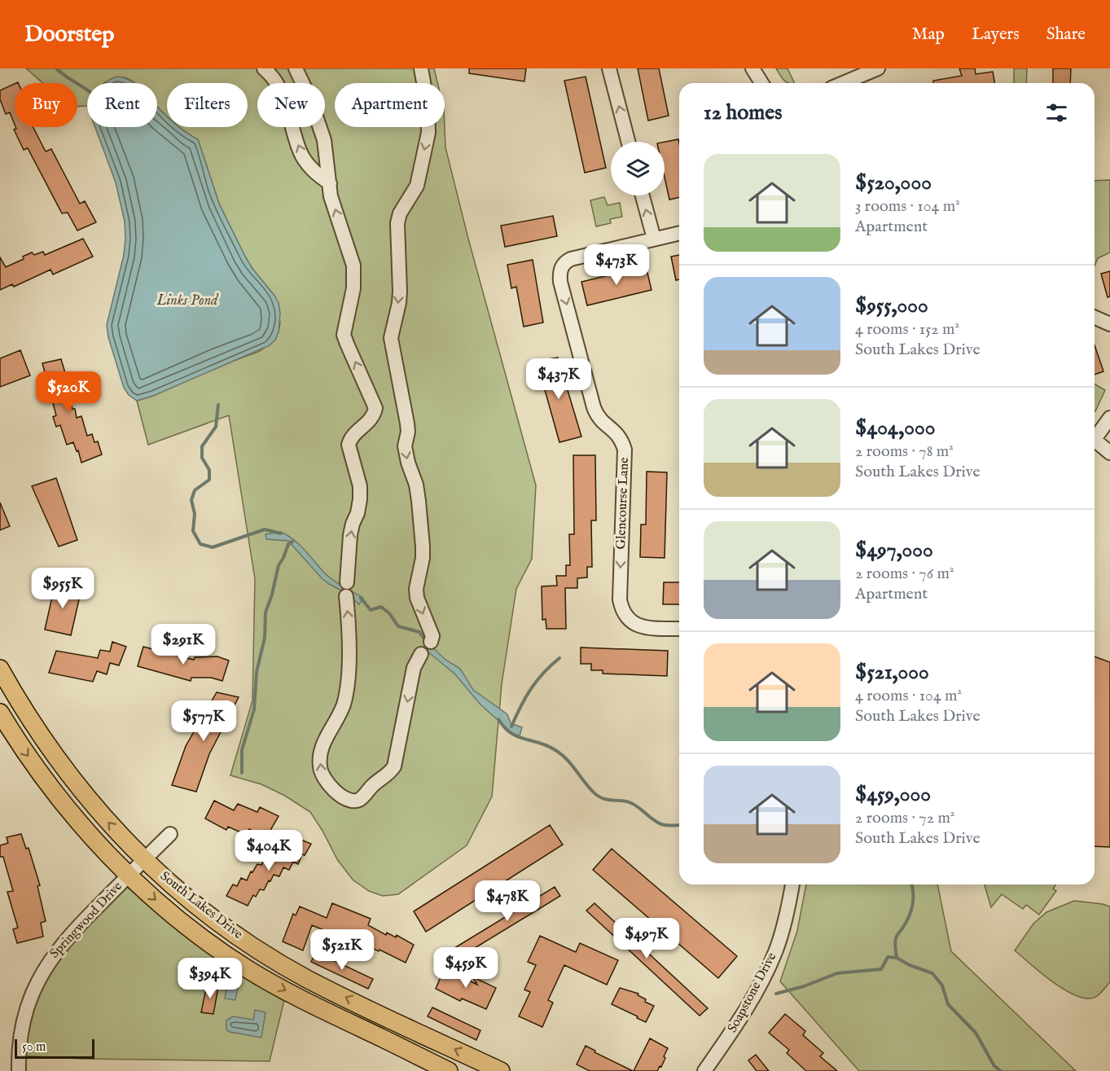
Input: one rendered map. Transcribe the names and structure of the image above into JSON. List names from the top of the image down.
{
  "streets": {
    "main road": ["South Lakes Drive"],
    "street": ["Glencourse Lane", "Springwood Drive", "Soapstone Drive"]
  },
  "crossings": [
    ["South Lakes Drive", "Springwood Drive"]
  ],
  "water": ["Links Pond"],
  "scale_bar": "50 m",
  "page": {
    "header": "Doorstep",
    "nav": ["Map", "Layers", "Share"],
    "chip": [
      "Buy",
      "Rent",
      "Filters",
      "New",
      "Apartment"
    ],
    "heading": "12 homes",
    "list": [
      {
        "name": "$520,000",
        "note": "3 rooms · 104 m² · Apartment"
      },
      {
        "name": "$955,000",
        "note": "4 rooms · 152 m² · South Lakes Drive"
      },
      {
        "name": "$404,000",
        "note": "2 rooms · 78 m² · South Lakes Drive"
      },
      {
        "name": "$497,000",
        "note": "2 rooms · 76 m² · Apartment"
      },
      {
        "name": "$521,000",
        "note": "4 rooms · 104 m² · South Lakes Drive"
      },
      {
        "name": "$459,000",
        "note": "2 rooms · 72 m² · South Lakes Drive"
      }
    ],
    "price": [
      "$473K",
      "$437K",
      "$520K",
      "$955K",
      "$291K",
      "$577K",
      "$404K",
      "$478K",
      "$497K",
      "$521K",
      "$459K",
      "$394K"
    ],
    "scale": "50 m"
  }
}
